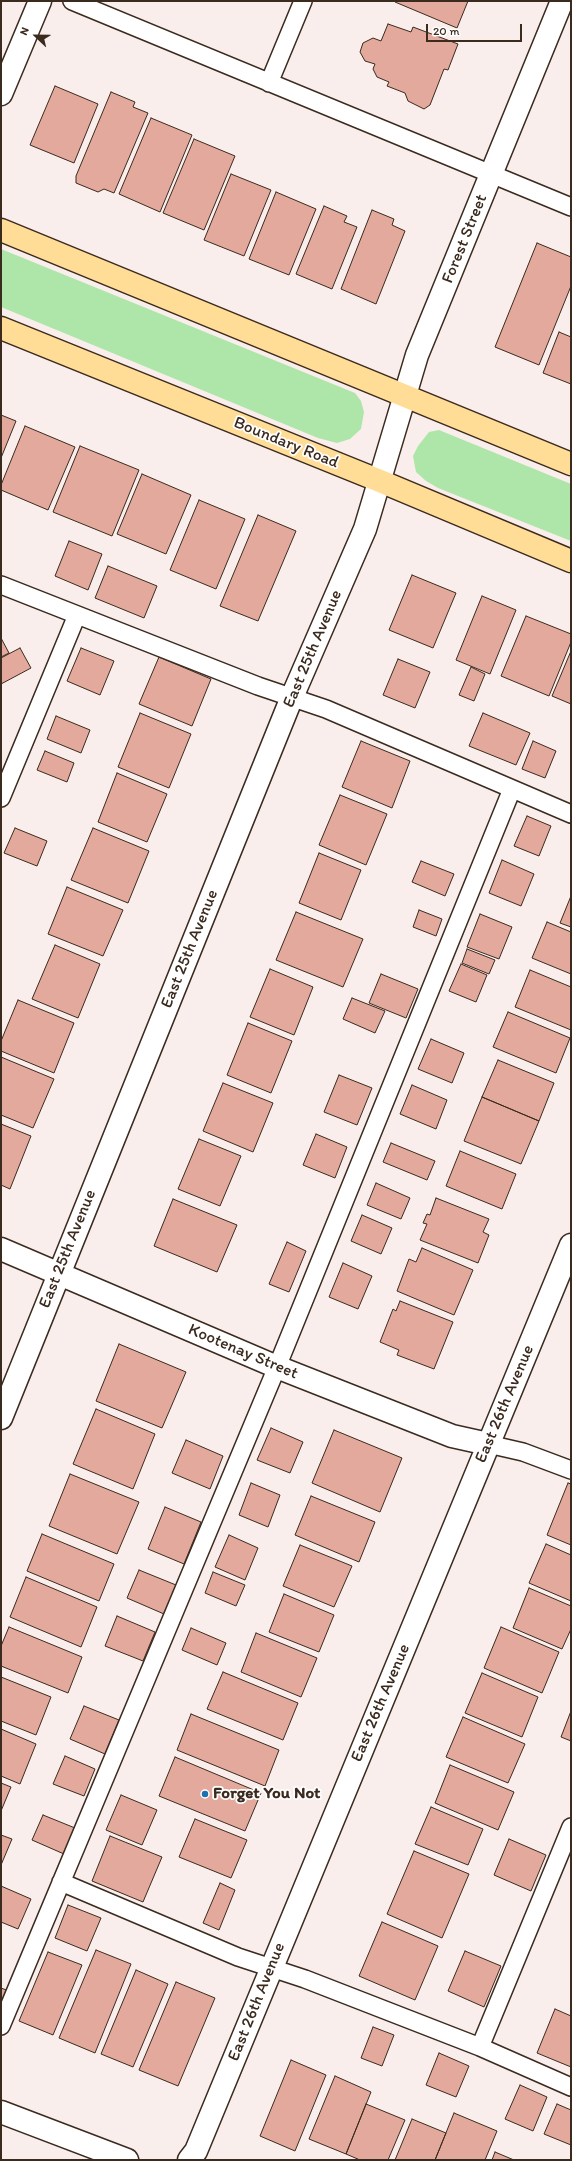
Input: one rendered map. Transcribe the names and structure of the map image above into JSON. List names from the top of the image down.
{
  "streets": {
    "main road": ["Boundary Road"],
    "street": [
      "Forest Street",
      "East 25th Avenue",
      "Kootenay Street",
      "East 26th Avenue"
    ]
  },
  "crossings": [
    ["Forest Street", "Boundary Road"],
    ["Forest Street", "East 25th Avenue"],
    ["Boundary Road", "East 25th Avenue"],
    ["East 25th Avenue", "Kootenay Street"],
    ["Kootenay Street", "East 26th Avenue"]
  ],
  "places": ["Forget You Not"],
  "scale_bar": "20 m",
  "north": "left"
}
